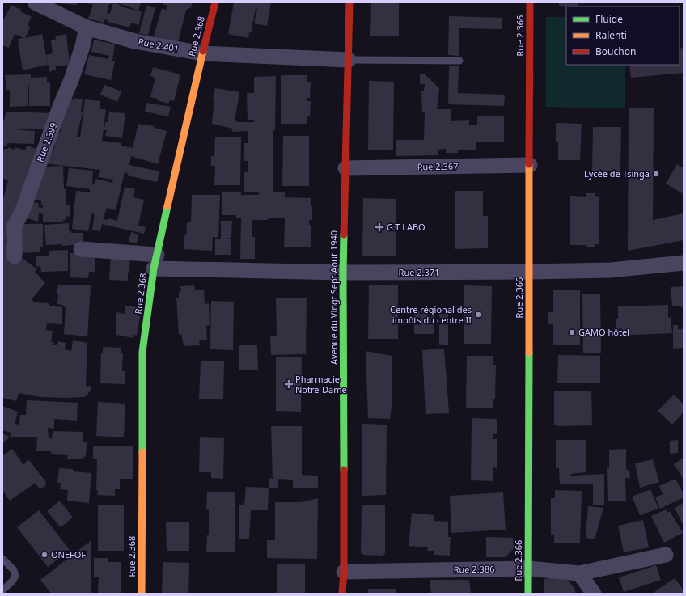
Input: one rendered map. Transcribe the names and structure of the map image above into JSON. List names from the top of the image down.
{
  "streets": {
    "street": [
      "Rue 2.366",
      "Rue 2.368",
      "Rue 2.401",
      "Rue 2.399",
      "Rue 2.367",
      "Rue 2.371",
      "Avenue du Vingt Sept Aout 1940",
      "Rue 2.386"
    ]
  },
  "crossings": [
    ["Rue 2.366", "Rue 2.367"],
    ["Rue 2.366", "Rue 2.371"],
    ["Rue 2.366", "Rue 2.386"],
    ["Rue 2.368", "Rue 2.401"],
    ["Rue 2.368", "Rue 2.371"],
    ["Rue 2.401", "Rue 2.399"],
    ["Rue 2.401", "Avenue du Vingt Sept Aout 1940"],
    ["Rue 2.367", "Avenue du Vingt Sept Aout 1940"],
    ["Rue 2.371", "Avenue du Vingt Sept Aout 1940"],
    ["Avenue du Vingt Sept Aout 1940", "Rue 2.386"]
  ],
  "places": {
    "other": [
      "Lycée de Tsinga",
      "Centre régional des impôts du centre II",
      "GAMO hôtel",
      "ONEFOF"
    ],
    "health": ["G.T LABO", "Pharmacie Notre-Dame"]
  },
  "legend": ["Fluide", "Ralenti", "Bouchon"]
}
